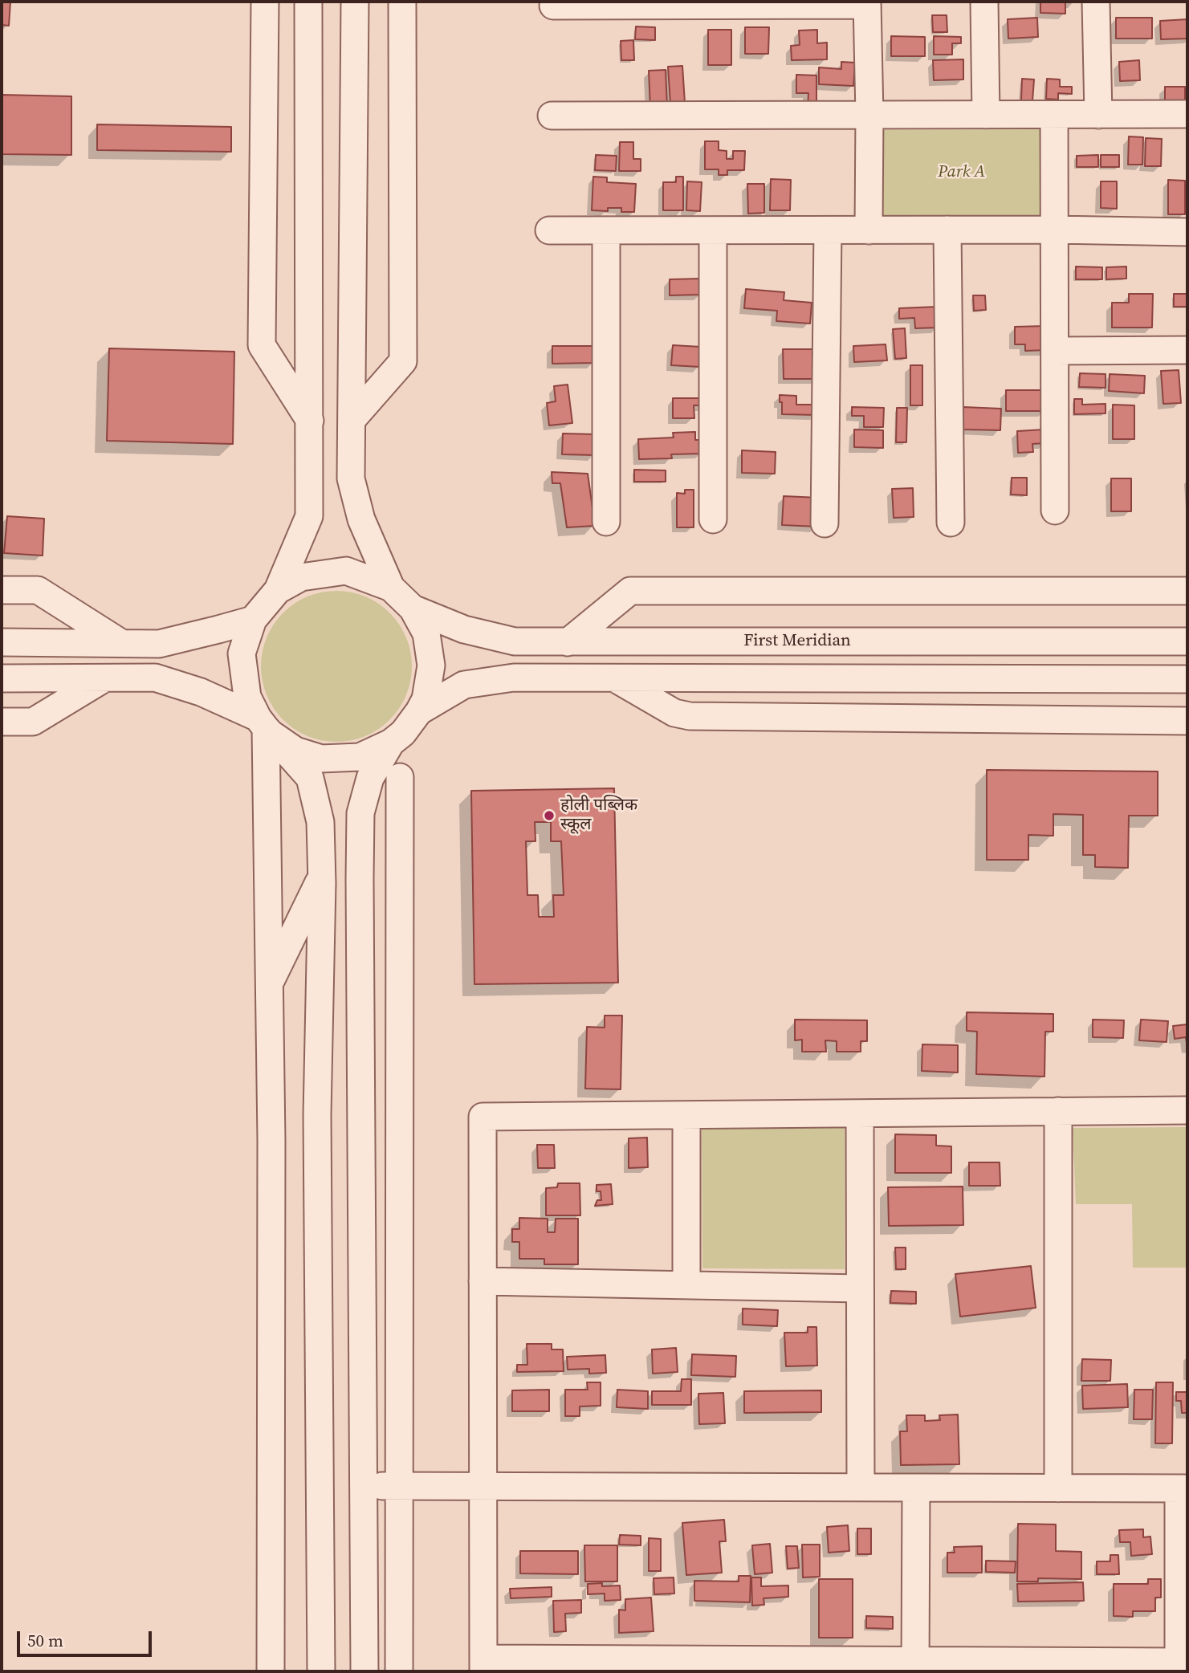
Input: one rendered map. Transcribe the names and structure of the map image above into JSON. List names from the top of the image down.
{
  "streets": {
    "street": ["First Meridian"]
  },
  "parks": ["Park A"],
  "places": ["होली पब्लिक स्कूल"],
  "scale_bar": "50 m"
}
